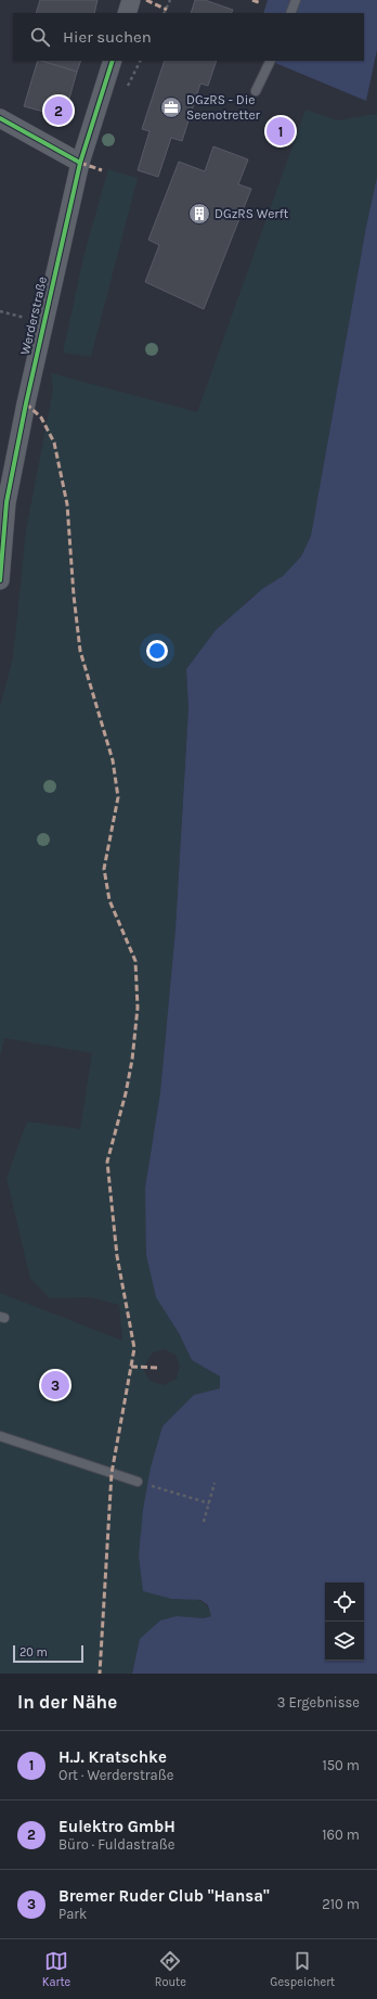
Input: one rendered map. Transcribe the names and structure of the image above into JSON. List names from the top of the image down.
{
  "streets": {
    "street": ["Werderstraße"]
  },
  "places": {
    "office": ["DGzRS - Die Seenotretter"],
    "building": ["DGzRS Werft"]
  },
  "scale_bar": "20 m",
  "page": {
    "search": "Hier suchen",
    "pins": ["2", "1", "3"],
    "scale": "20 m",
    "heading": ["In der Nähe", "3 Ergebnisse"],
    "list": [
      {
        "mark": "1",
        "name": "H.J. Kratschke",
        "note": "Ort · Werderstraße",
        "value": "150 m"
      },
      {
        "mark": "2",
        "name": "Eulektro GmbH",
        "note": "Büro · Fuldastraße",
        "value": "160 m"
      },
      {
        "mark": "3",
        "name": "Bremer Ruder Club \"Hansa\"",
        "note": "Park",
        "value": "210 m"
      }
    ],
    "nav": ["Karte", "Route", "Gespeichert"]
  }
}
